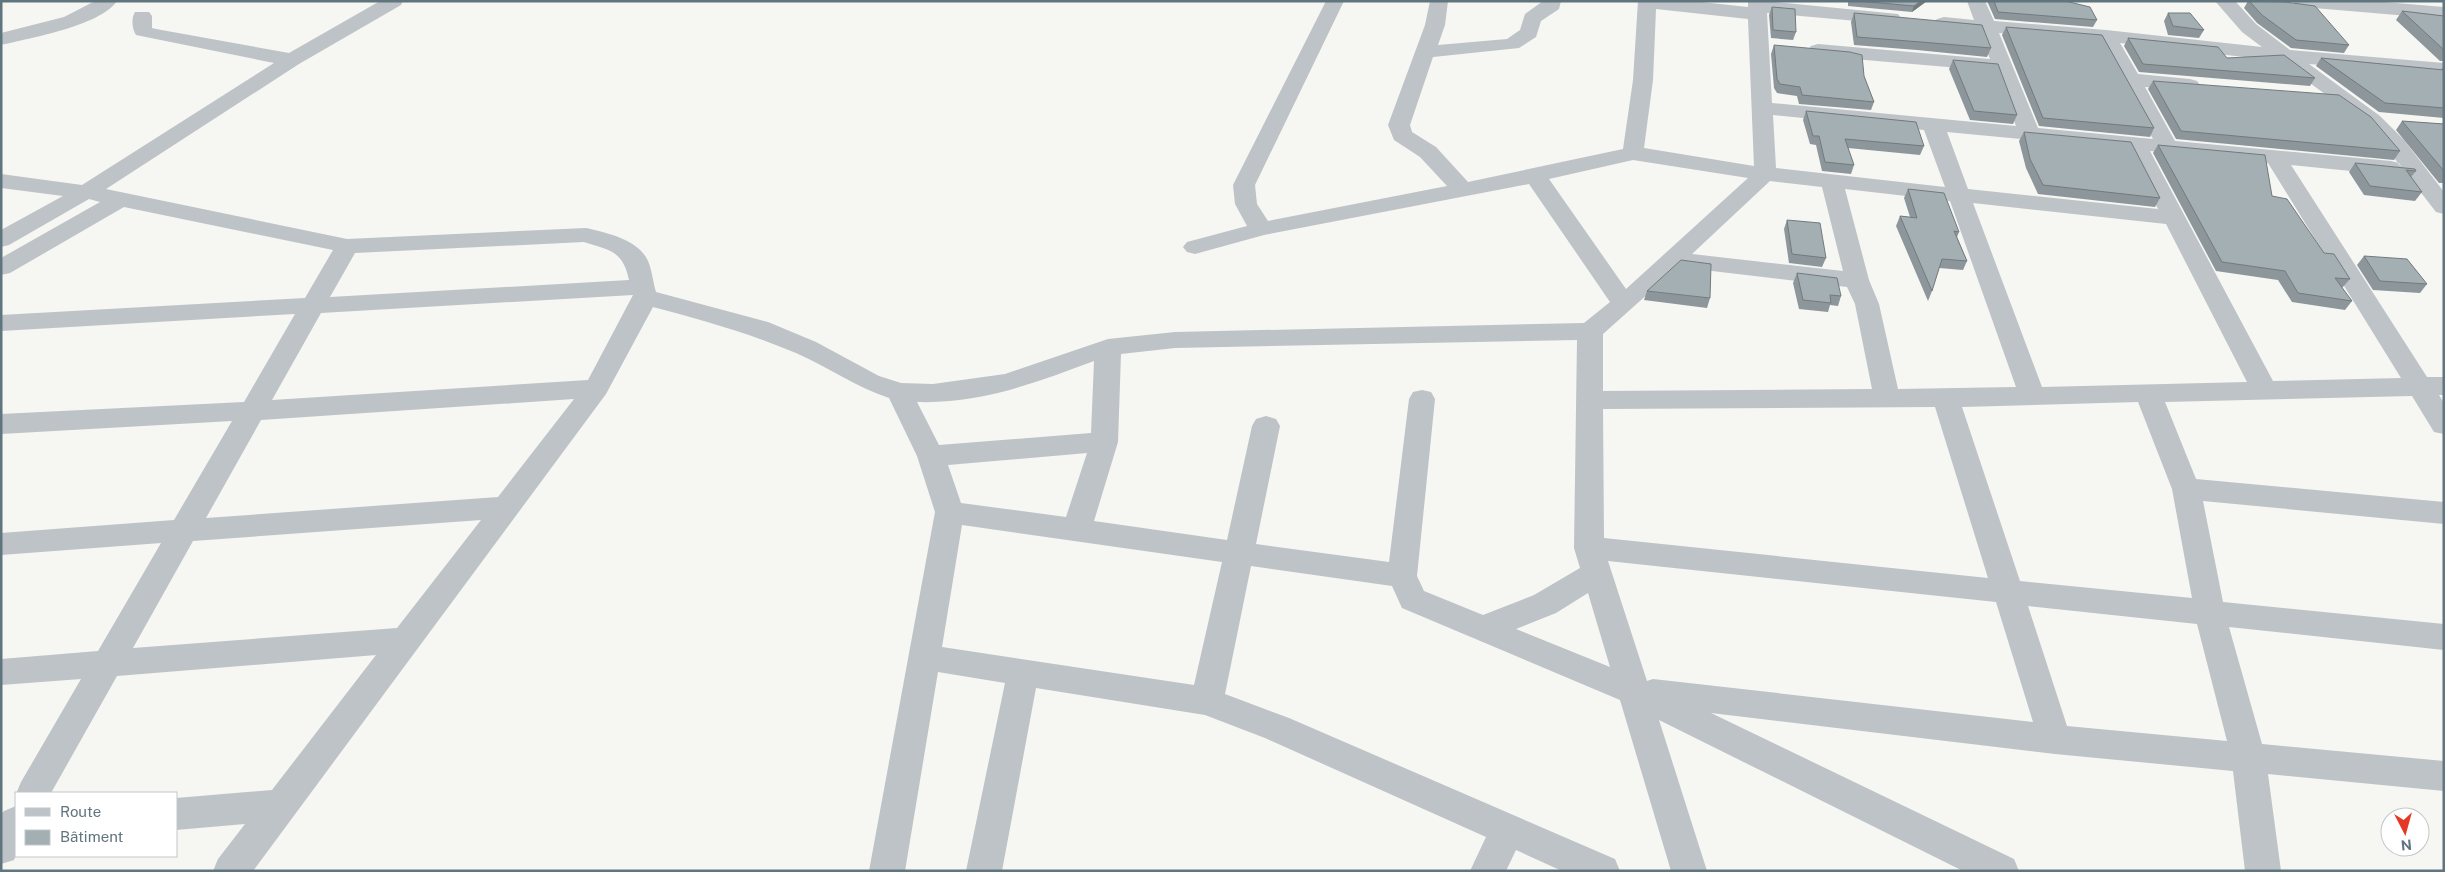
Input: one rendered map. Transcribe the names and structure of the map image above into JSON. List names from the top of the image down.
{
  "legend": ["Route", "Bâtiment"],
  "north": "bottom"
}
